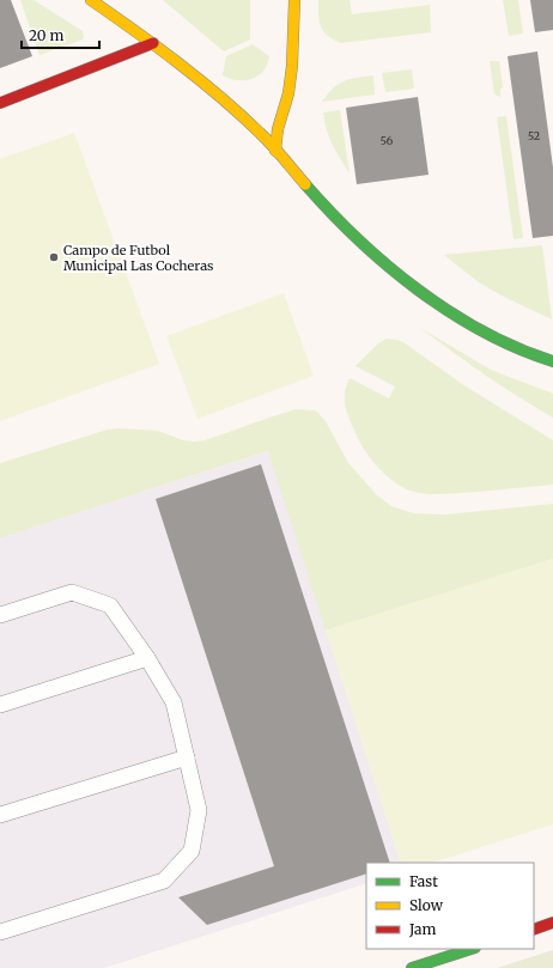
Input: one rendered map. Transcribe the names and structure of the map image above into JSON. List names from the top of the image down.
{
  "places": ["Campo de Futbol Municipal Las Cocheras"],
  "house_numbers": ["52", "56"],
  "legend": ["Fast", "Slow", "Jam"],
  "scale_bar": "20 m"
}
